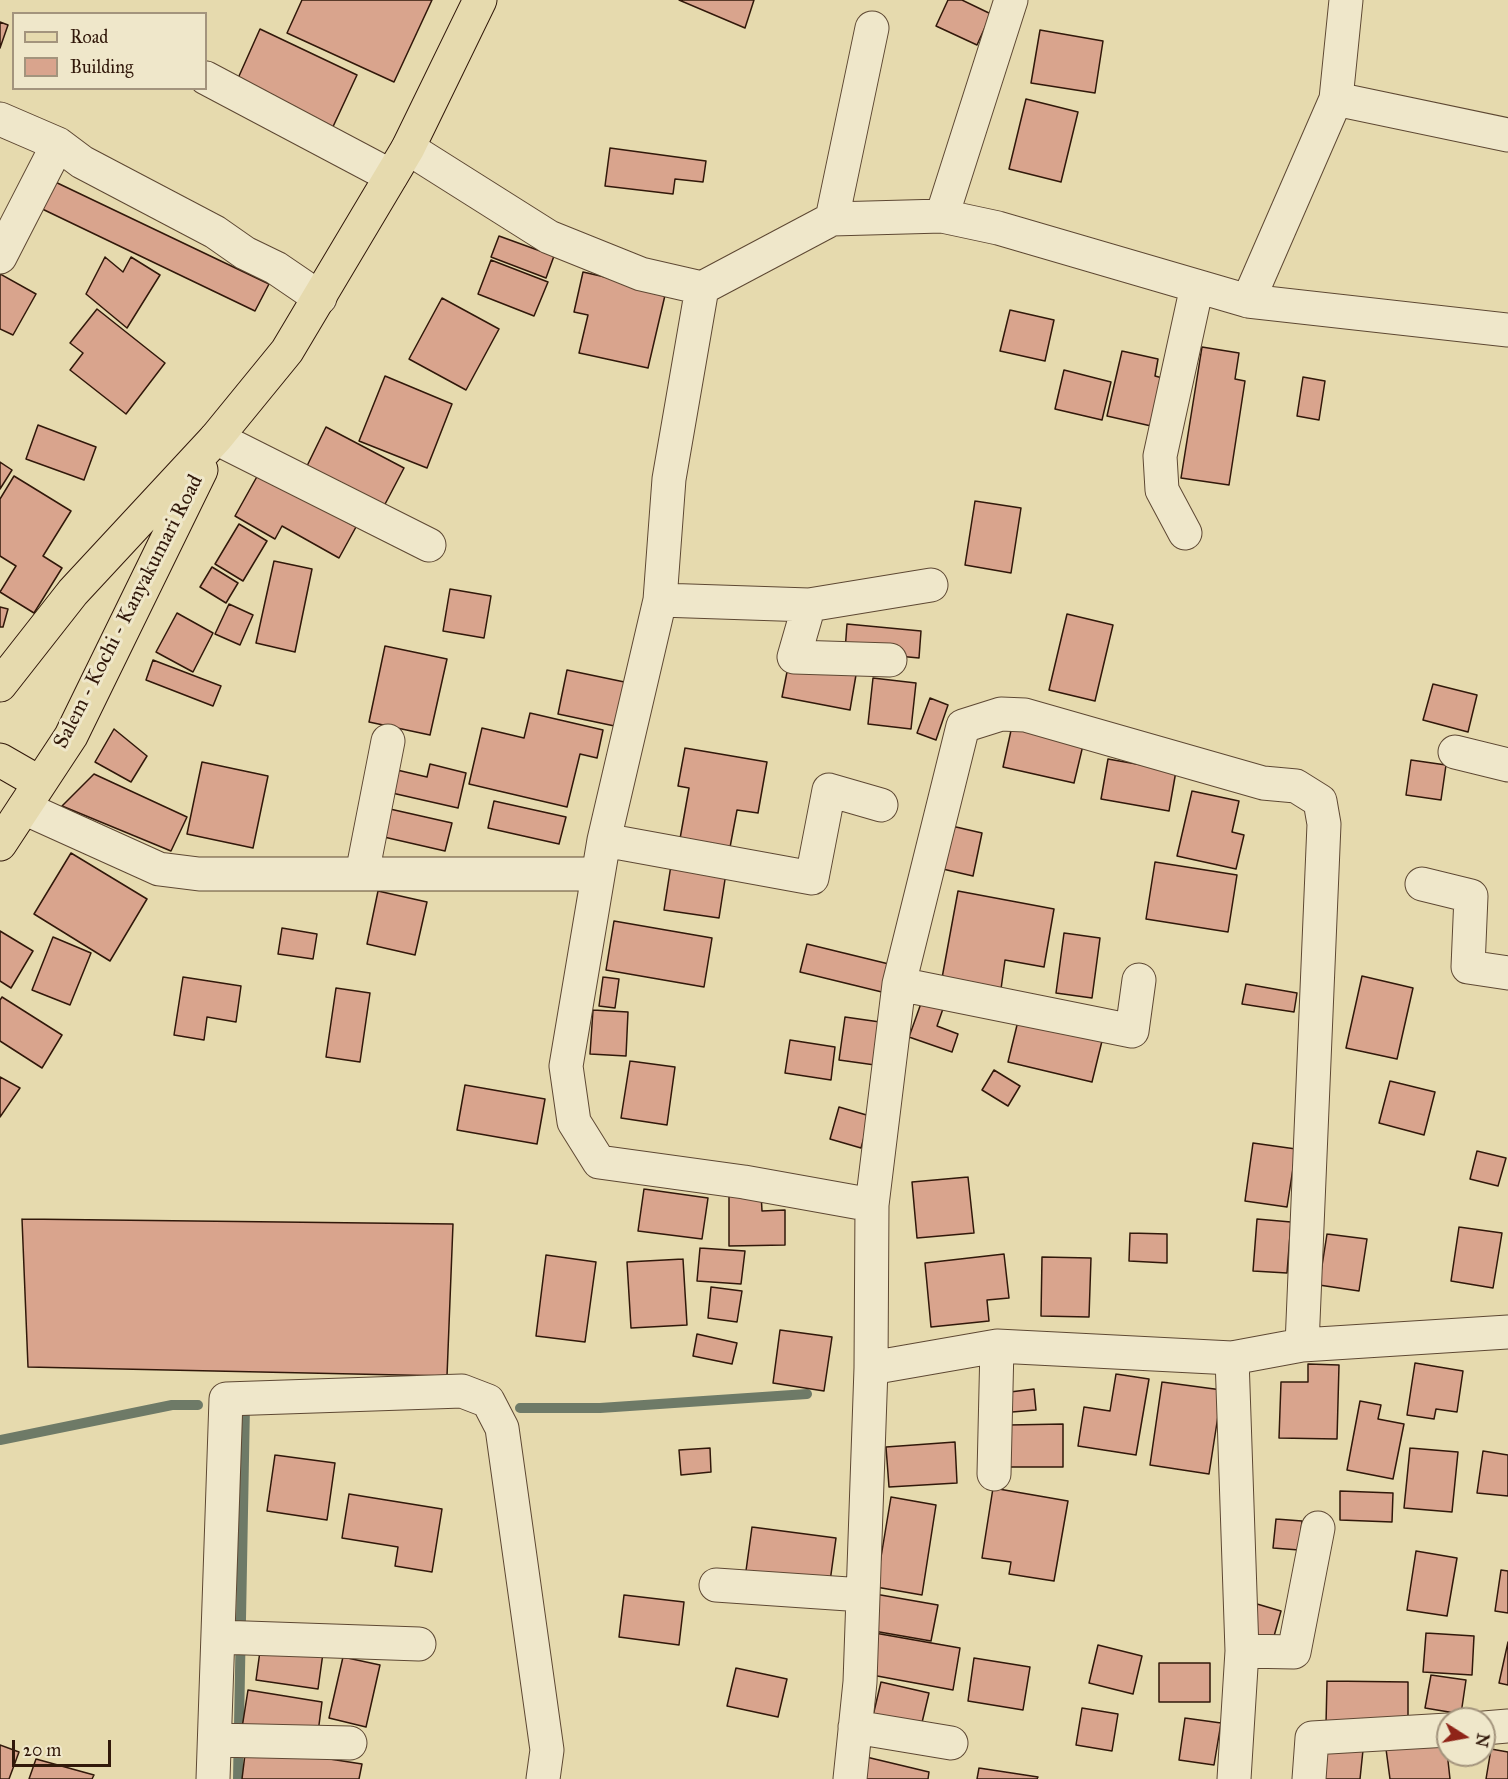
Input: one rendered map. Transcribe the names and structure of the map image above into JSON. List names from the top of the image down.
{
  "streets": {
    "main road": ["Salem - Kochi - Kanyakumari Road"]
  },
  "legend": ["Road", "Building"],
  "scale_bar": "20 m",
  "north": "right"
}
